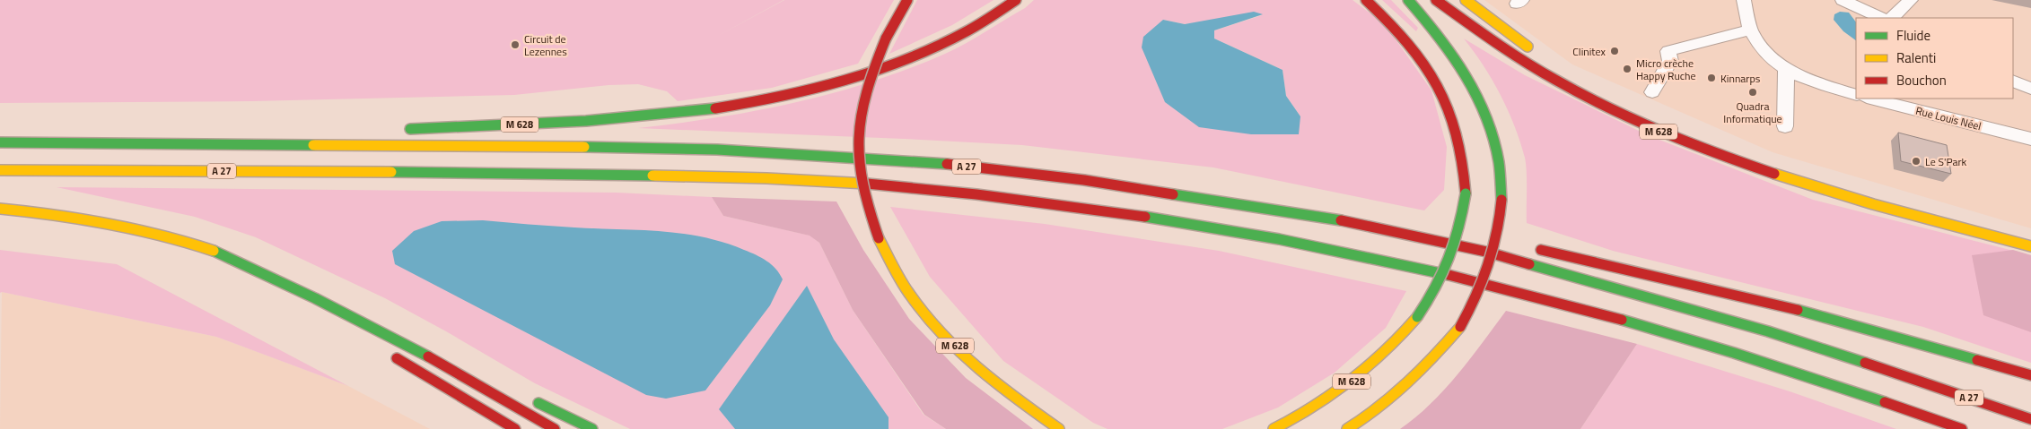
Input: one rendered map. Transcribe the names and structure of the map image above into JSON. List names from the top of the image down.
{
  "streets": {
    "highway": ["M 628", "A 27"],
    "street": ["Rue Louis Néel"]
  },
  "places": [
    "Circuit de Lezennes",
    "Clinitex",
    "Micro crèche Happy Ruche",
    "Kinnarps",
    "Quadra Informatique",
    "Le S'Park"
  ],
  "legend": ["Fluide", "Ralenti", "Bouchon"]
}
